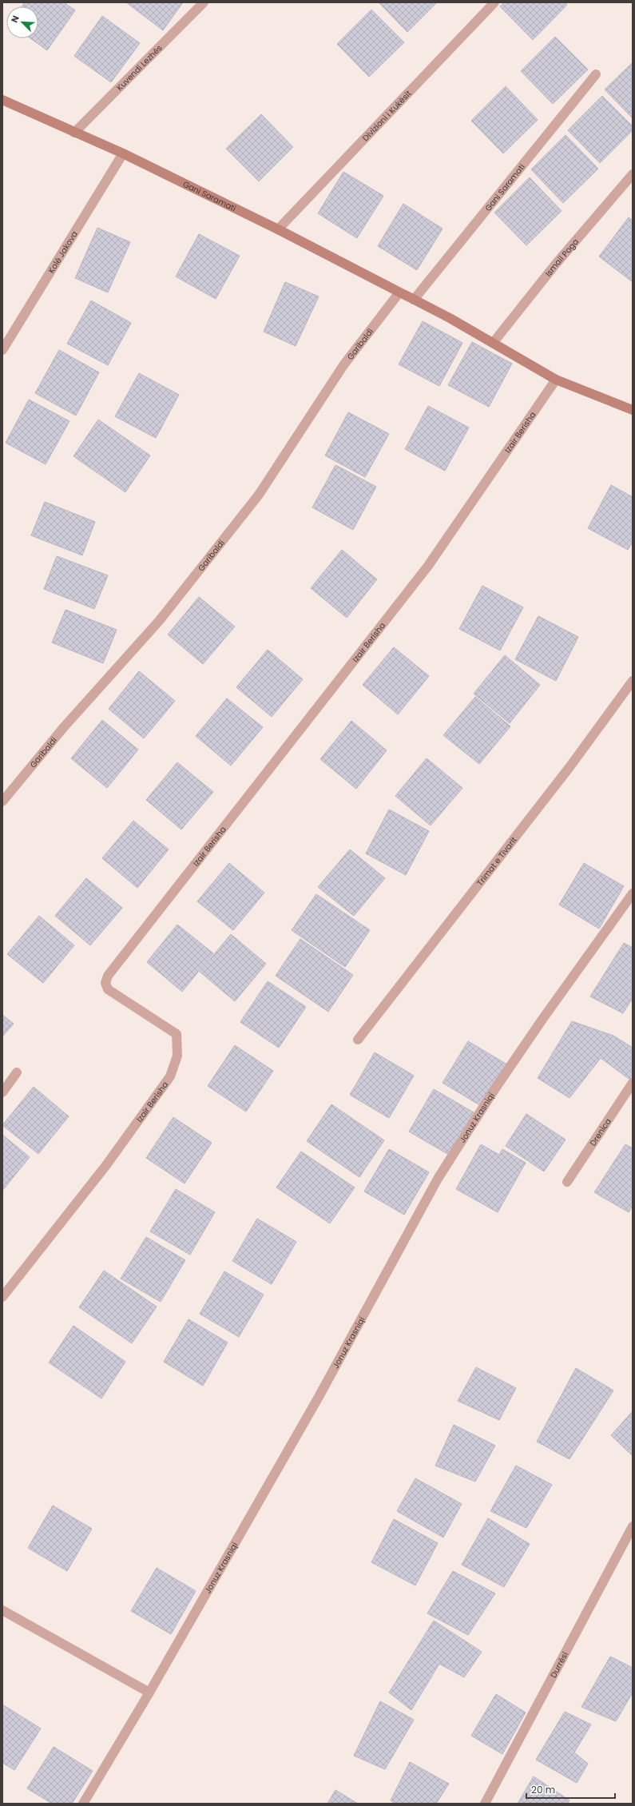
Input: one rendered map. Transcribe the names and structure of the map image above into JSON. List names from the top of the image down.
{
  "streets": {
    "street": [
      "Kuvendi Lezhës",
      "Divizioni i Kukësit",
      "Gani Saramati",
      "Kolë Jakova",
      "Ismail Poga",
      "Garibaldi",
      "Izair Berisha",
      "Trimat e Tivarit",
      "Jonuz Krasniqi",
      "Drenica",
      "Durrësi"
    ]
  },
  "crossings": [
    ["Kuvendi Lezhës", "Gani Saramati"],
    ["Divizioni i Kukësit", "Gani Saramati"],
    ["Gani Saramati", "Kolë Jakova"],
    ["Gani Saramati", "Ismail Poga"],
    ["Gani Saramati", "Garibaldi"],
    ["Gani Saramati", "Izair Berisha"]
  ],
  "scale_bar": "20 m",
  "north": "top left"
}
